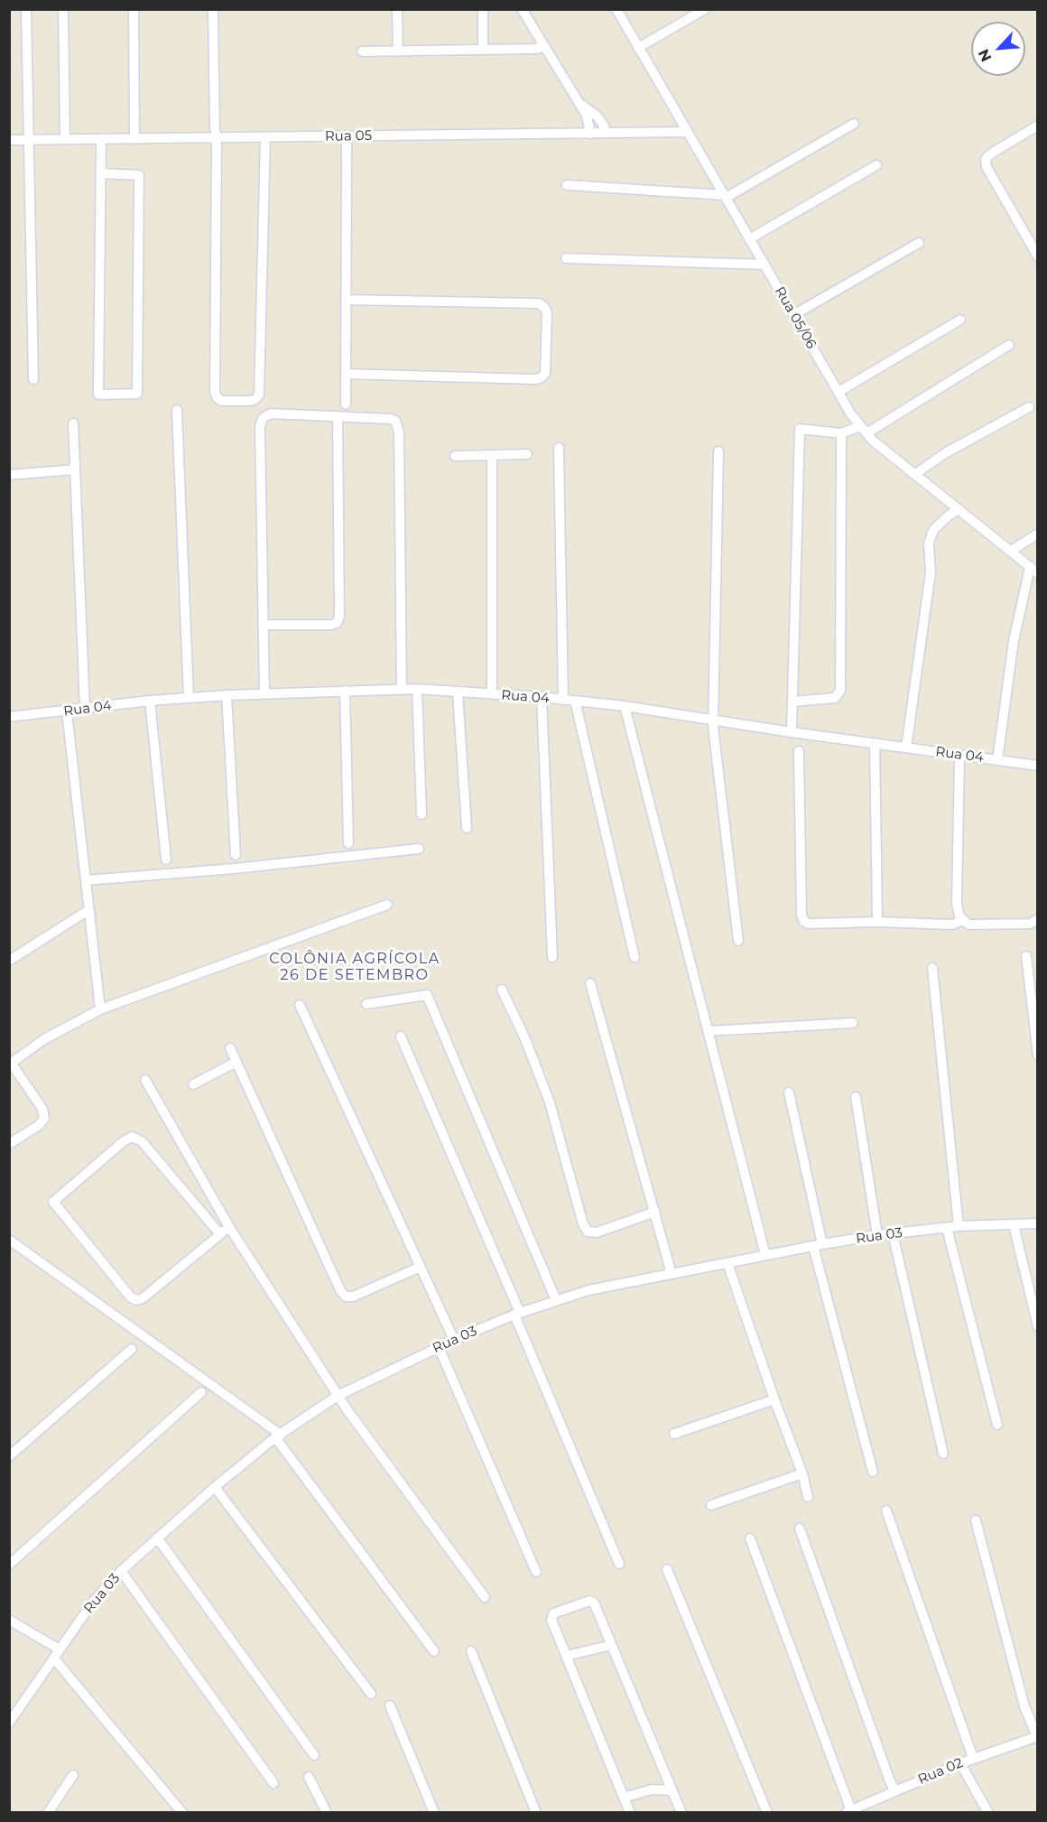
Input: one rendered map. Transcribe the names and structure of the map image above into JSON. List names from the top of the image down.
{
  "streets": {
    "street": [
      "Rua 05",
      "Rua 05/06",
      "Rua 04",
      "Rua 03",
      "Rua 02"
    ]
  },
  "crossings": [
    ["Rua 05", "Rua 05/06"]
  ],
  "districts": ["COLÔNIA AGRÍCOLA 26 DE SETEMBRO"],
  "north": "bottom left"
}
